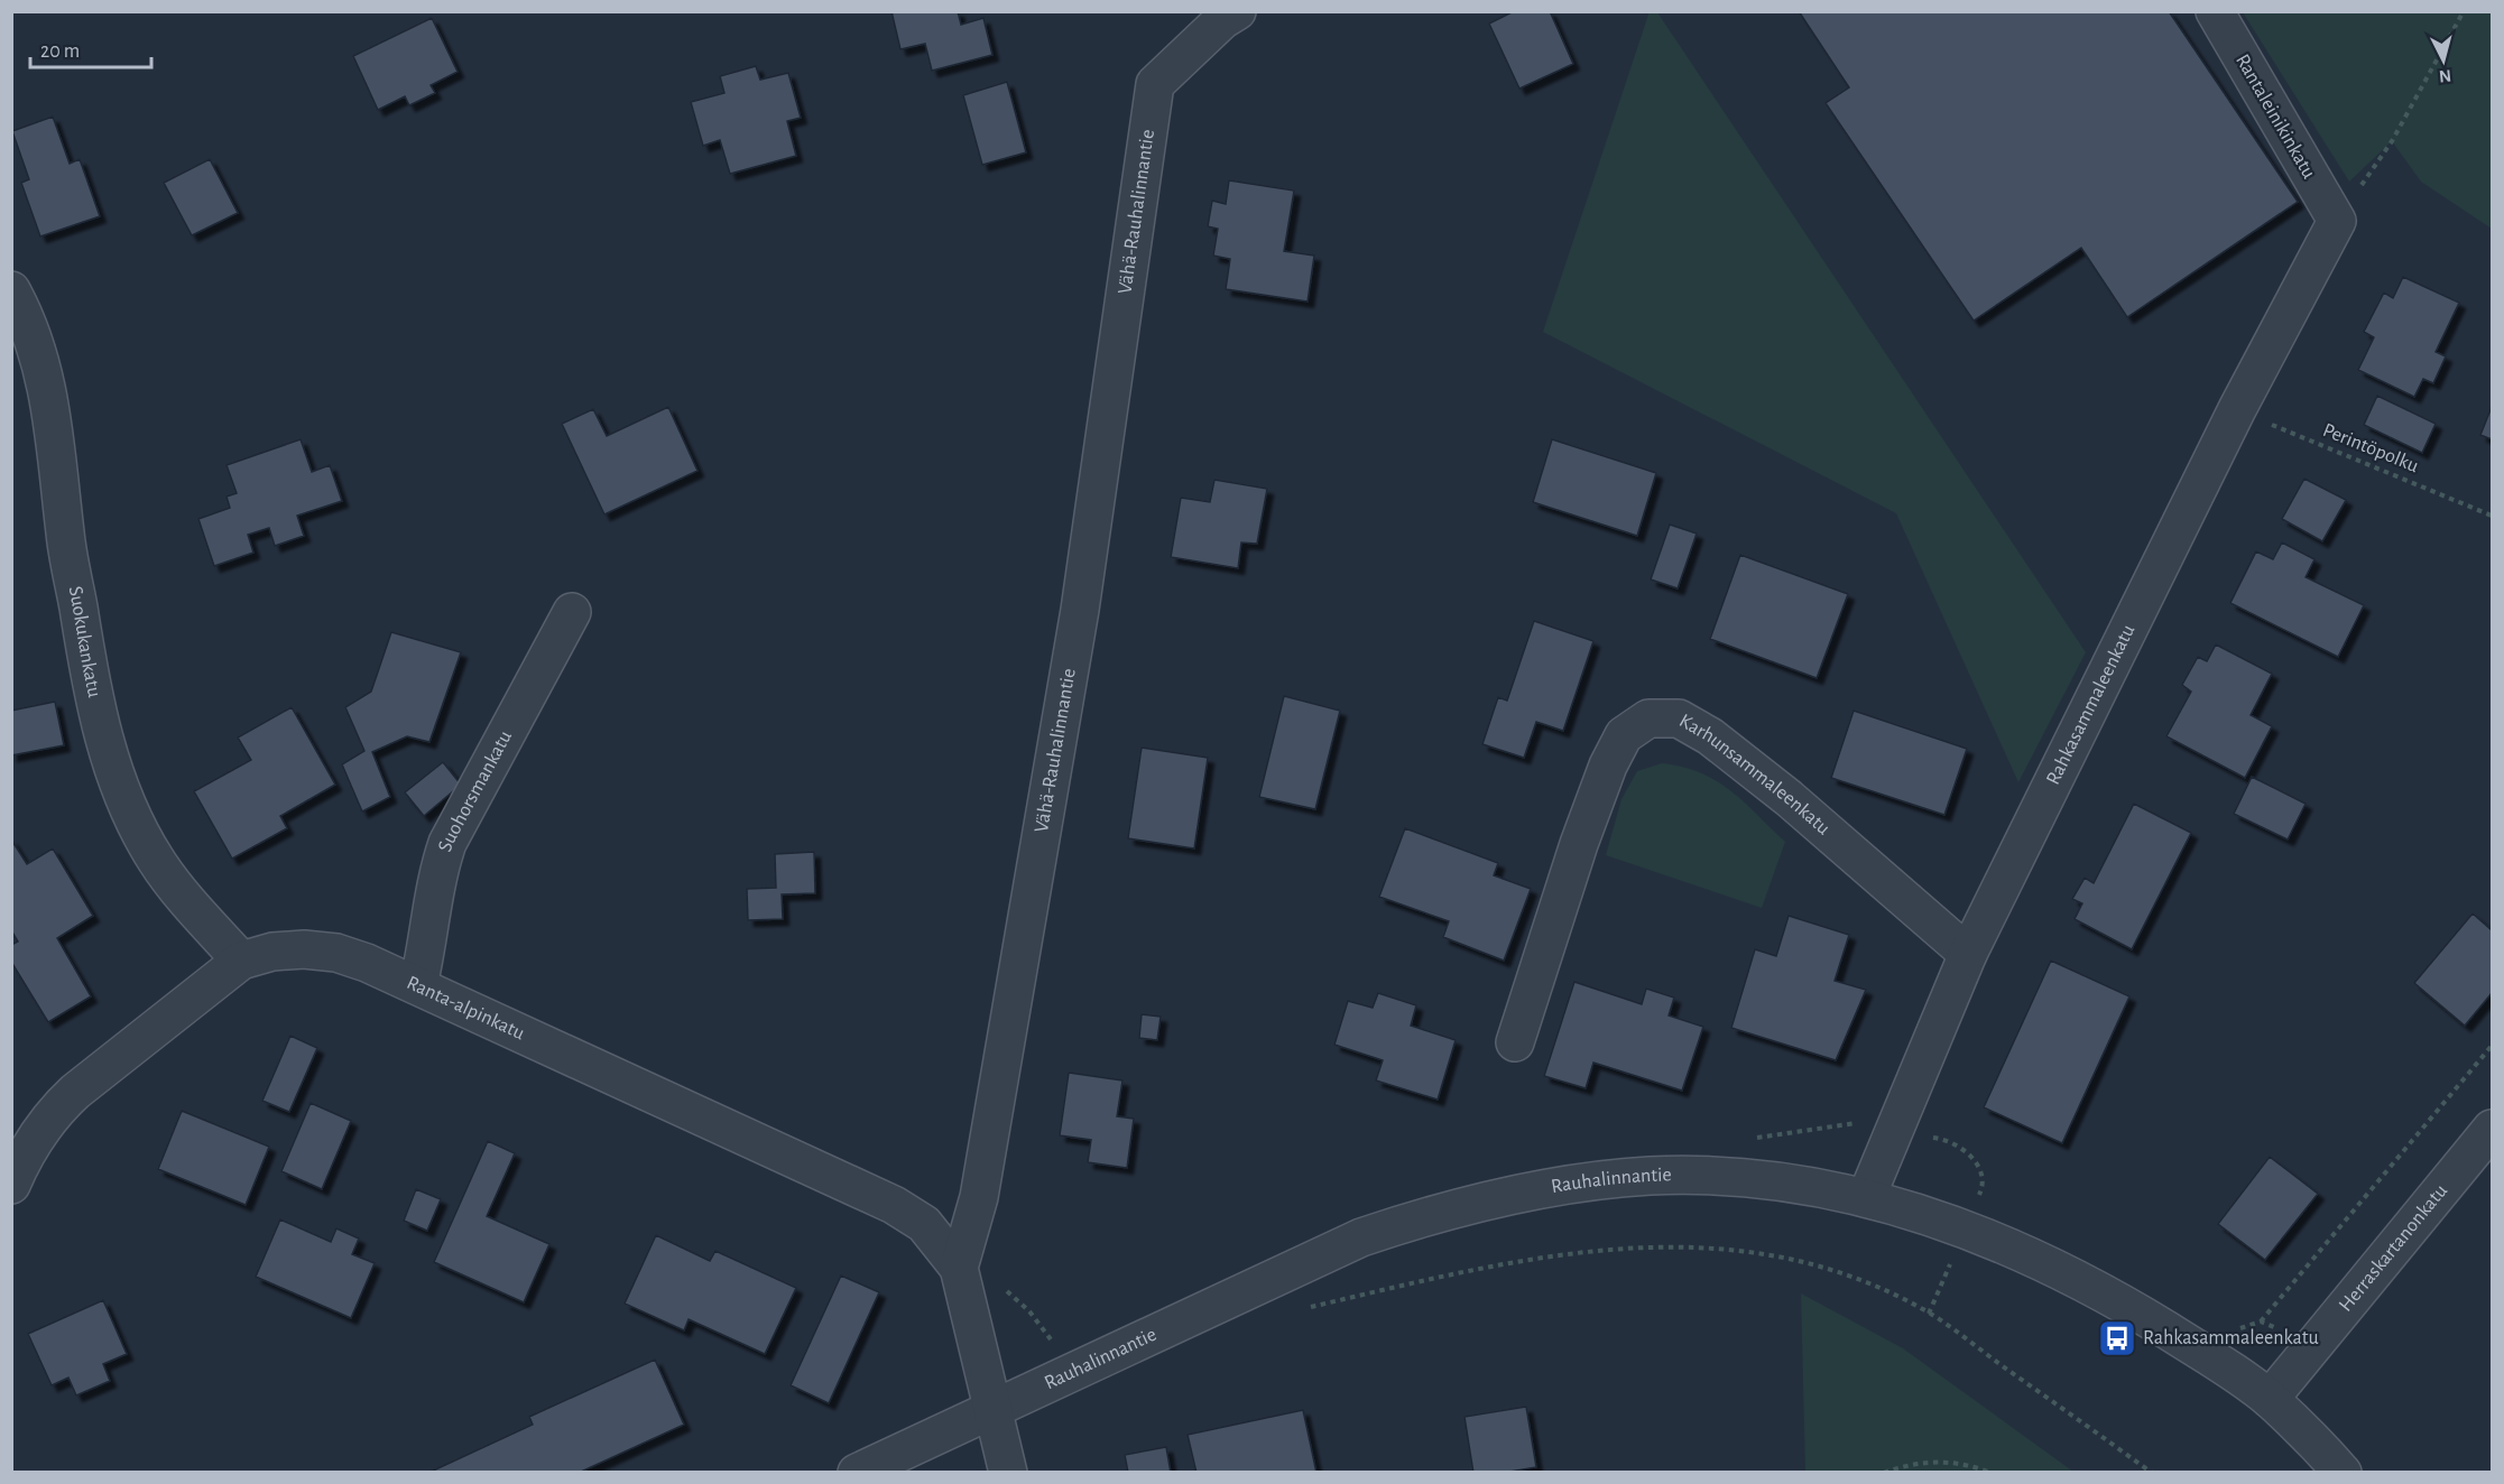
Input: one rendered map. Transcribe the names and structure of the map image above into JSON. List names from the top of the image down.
{
  "streets": {
    "street": [
      "Rantaleinikinkatu",
      "Vähä-Rauhalinnantie",
      "Suokukankatu",
      "Rahkasammaleenkatu",
      "Karhunsammaleenkatu",
      "Suohorsmankatu",
      "Ranta-alpinkatu",
      "Rauhalinnantie",
      "Herraskartanonkatu"
    ],
    "path": ["Perintöpolku"]
  },
  "crossings": [
    ["Rantaleinikinkatu", "Rahkasammaleenkatu"],
    ["Vähä-Rauhalinnantie", "Ranta-alpinkatu"],
    ["Vähä-Rauhalinnantie", "Rauhalinnantie"],
    ["Perintöpolku", "Rahkasammaleenkatu"],
    ["Suokukankatu", "Ranta-alpinkatu"],
    ["Rahkasammaleenkatu", "Karhunsammaleenkatu"],
    ["Rahkasammaleenkatu", "Rauhalinnantie"],
    ["Suohorsmankatu", "Ranta-alpinkatu"],
    ["Rauhalinnantie", "Herraskartanonkatu"]
  ],
  "places": {
    "bus stop": ["Rahkasammaleenkatu"]
  },
  "scale_bar": "20 m",
  "north": "bottom"
}
